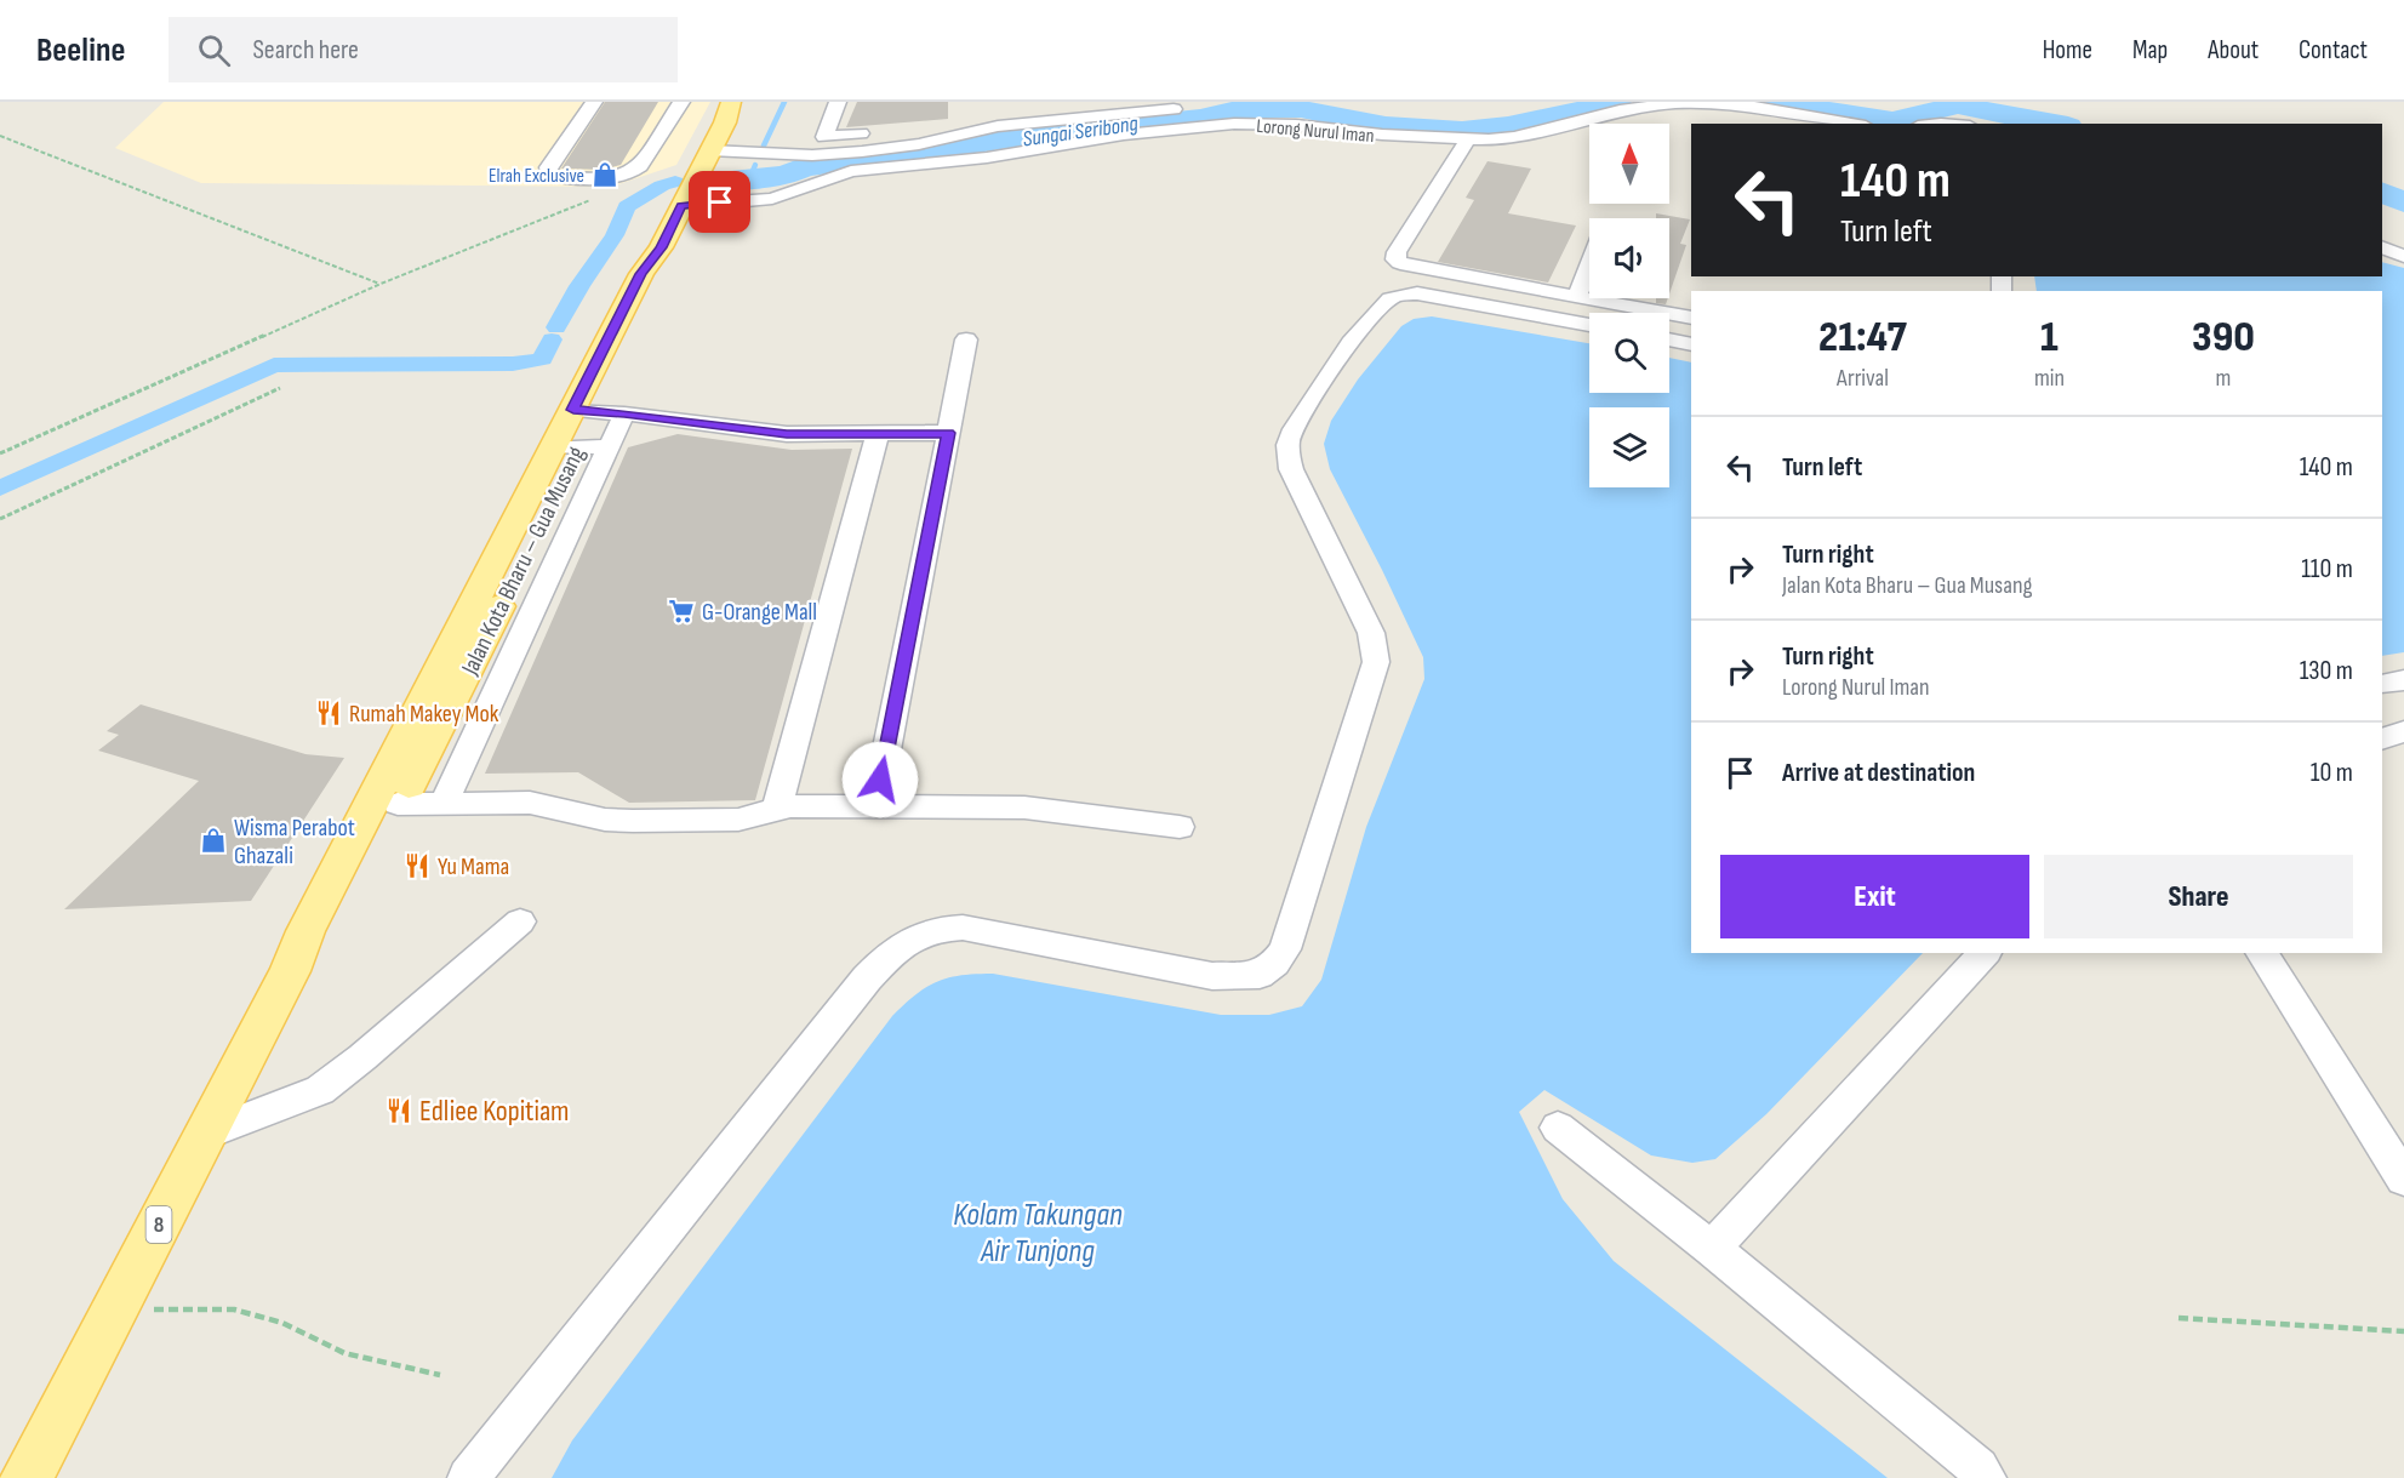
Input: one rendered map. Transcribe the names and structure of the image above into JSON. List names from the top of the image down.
{
  "streets": {
    "main road": ["Jalan Kota Bharu – Gua Musang", "8"],
    "street": ["Lorong Nurul Iman"]
  },
  "crossings": [
    ["Lorong Nurul Iman", "Jalan Kota Bharu – Gua Musang"]
  ],
  "water": ["Sungai Seribong", "Kolam Takungan Air Tunjong"],
  "places": {
    "shop": ["Elrah Exclusive", "Wisma Perabot Ghazali"],
    "supermarket": ["G-Orange Mall"],
    "restaurant": ["Rumah Makey Mok", "Yu Mama", "Edliee Kopitiam"]
  },
  "north": "top",
  "page": {
    "header": "Beeline",
    "search": "Search here",
    "nav": [
      "Home",
      "Map",
      "About",
      "Contact"
    ],
    "turn": ["140 m", "Turn left"],
    "eta": [
      "21:47",
      "Arrival",
      "1",
      "min",
      "390",
      "m"
    ],
    "list": [
      {
        "name": "Turn left",
        "value": "140 m"
      },
      {
        "name": "Turn right",
        "note": "Jalan Kota Bharu – Gua Musang",
        "value": "110 m"
      },
      {
        "name": "Turn right",
        "note": "Lorong Nurul Iman",
        "value": "130 m"
      },
      {
        "name": "Arrive at destination",
        "value": "10 m"
      }
    ],
    "buttons": ["Exit", "Share"]
  }
}
